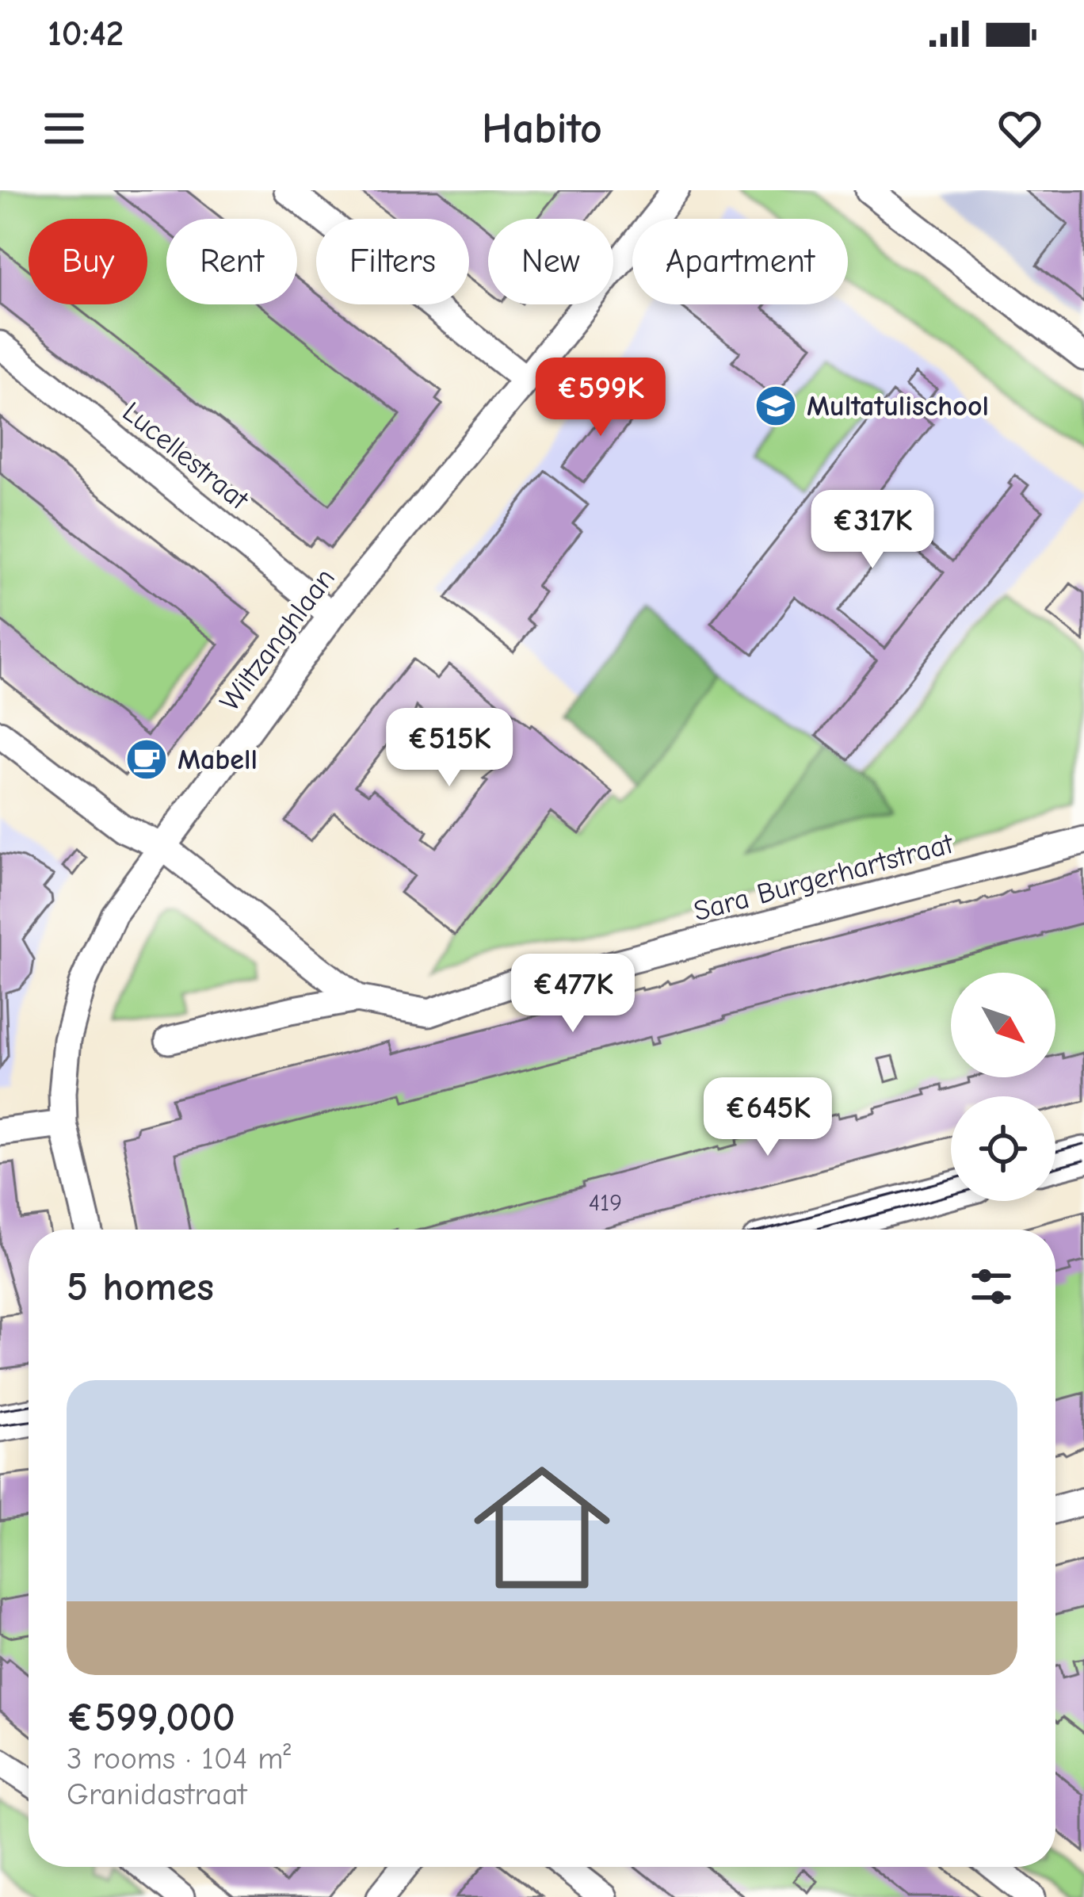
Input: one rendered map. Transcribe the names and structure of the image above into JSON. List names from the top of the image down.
{
  "streets": {
    "street": ["Lucellestraat", "Wiltzanghlaan", "Sara Burgerhartstraat"]
  },
  "crossings": [
    ["Lucellestraat", "Wiltzanghlaan"],
    ["Wiltzanghlaan", "Sara Burgerhartstraat"]
  ],
  "places": {
    "school or university": ["Multatulischool"],
    "cafe": ["Mabell"]
  },
  "house_numbers": ["419"],
  "north": "bottom right",
  "page": {
    "status": "10:42",
    "header": "Habito",
    "chip": [
      "Buy",
      "Rent",
      "Filters",
      "New",
      "Apartment"
    ],
    "price": [
      "€599K",
      "€317K",
      "€515K",
      "€477K",
      "€645K"
    ],
    "heading": "5 homes",
    "list": [
      {
        "name": "€599,000",
        "note": "3 rooms · 104 m² · Granidastraat"
      }
    ]
  }
}
